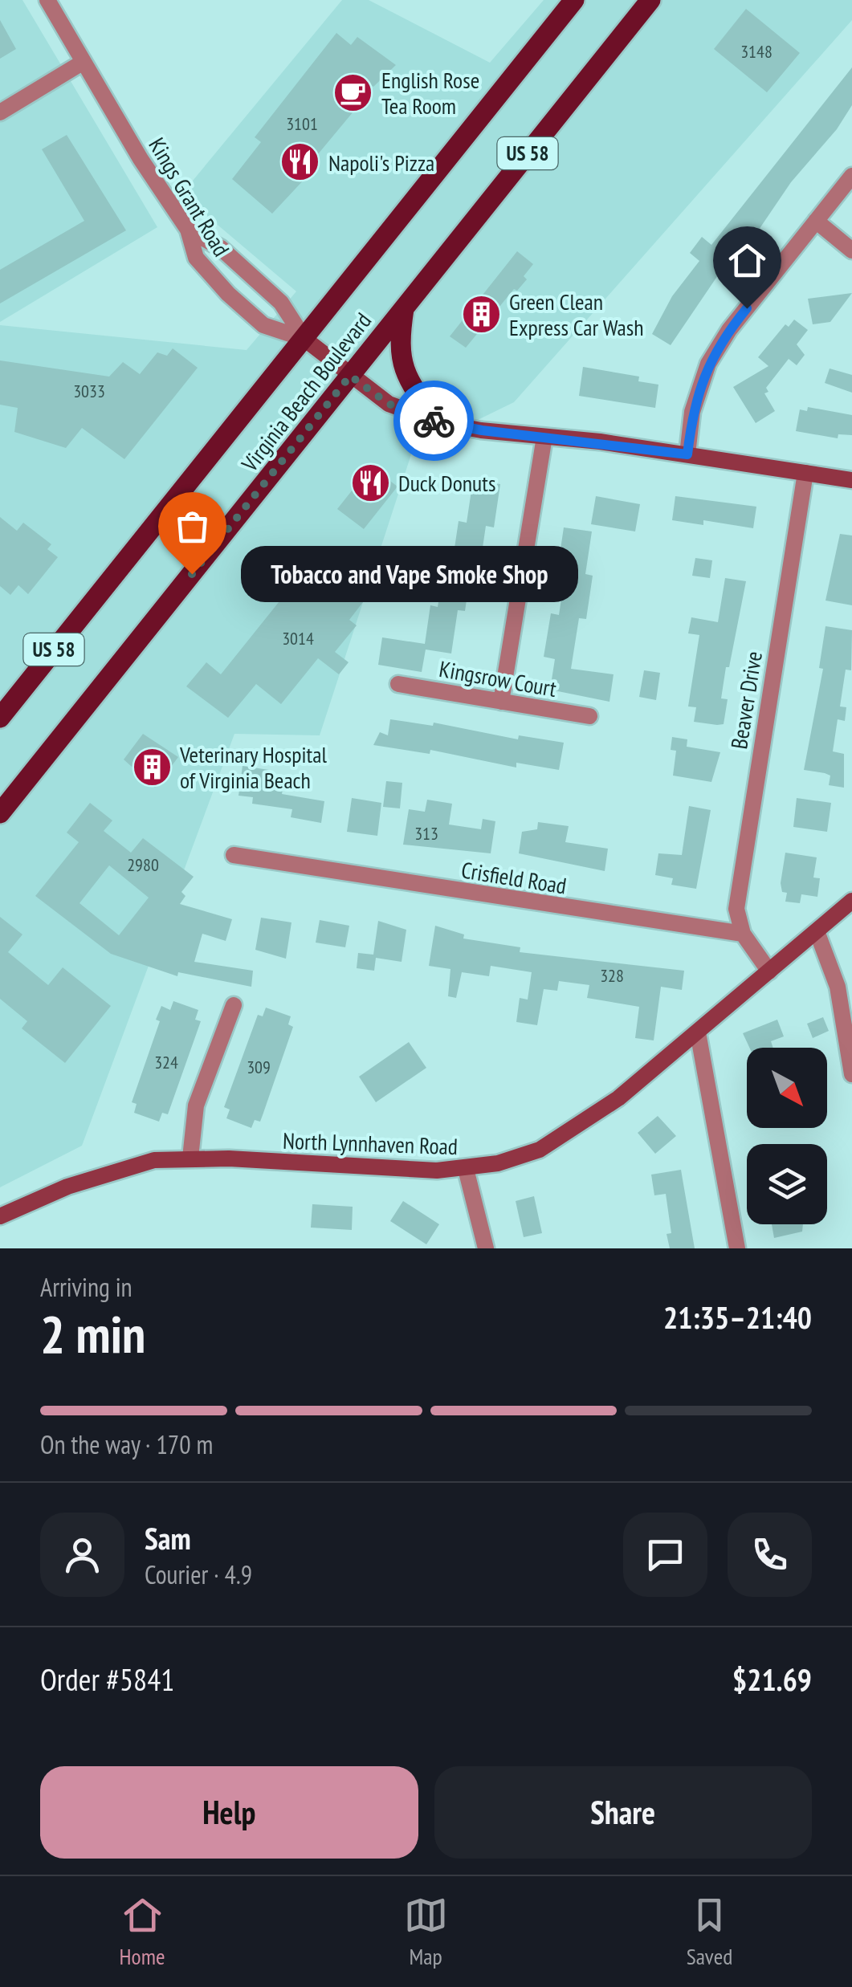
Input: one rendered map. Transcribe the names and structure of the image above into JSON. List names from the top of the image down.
{
  "streets": {
    "main road": ["US 58", "Virginia Beach Boulevard"],
    "street": [
      "Kings Grant Road",
      "Kingsrow Court",
      "Beaver Drive",
      "Crisfield Road",
      "North Lynnhaven Road"
    ]
  },
  "crossings": [
    ["Kings Grant Road", "Virginia Beach Boulevard"],
    ["Kings Grant Road", "Beaver Drive"],
    ["Beaver Drive", "Crisfield Road"]
  ],
  "places": {
    "cafe": ["English Rose Tea Room"],
    "restaurant": ["Napoli's Pizza", "Duck Donuts"],
    "building": ["Green Clean Express Car Wash", "Veterinary Hospital of Virginia Beach"],
    "other": ["Tobacco and Vape Smoke Shop"]
  },
  "house_numbers": [
    "3148",
    "3101",
    "3033",
    "3014",
    "313",
    "2980",
    "328",
    "324",
    "309"
  ],
  "north": "bottom right",
  "page": {
    "bubble": "Tobacco and Vape Smoke Shop",
    "heading": ["2 min", "Arriving in", "21:35–21:40"],
    "panel": [
      "Sam",
      "Courier · 4.9",
      "Order #5841",
      "$21.69"
    ],
    "bar": "On the way · 170 m",
    "buttons": ["Help", "Share"],
    "tabs": ["Home", "Map", "Saved"]
  }
}
